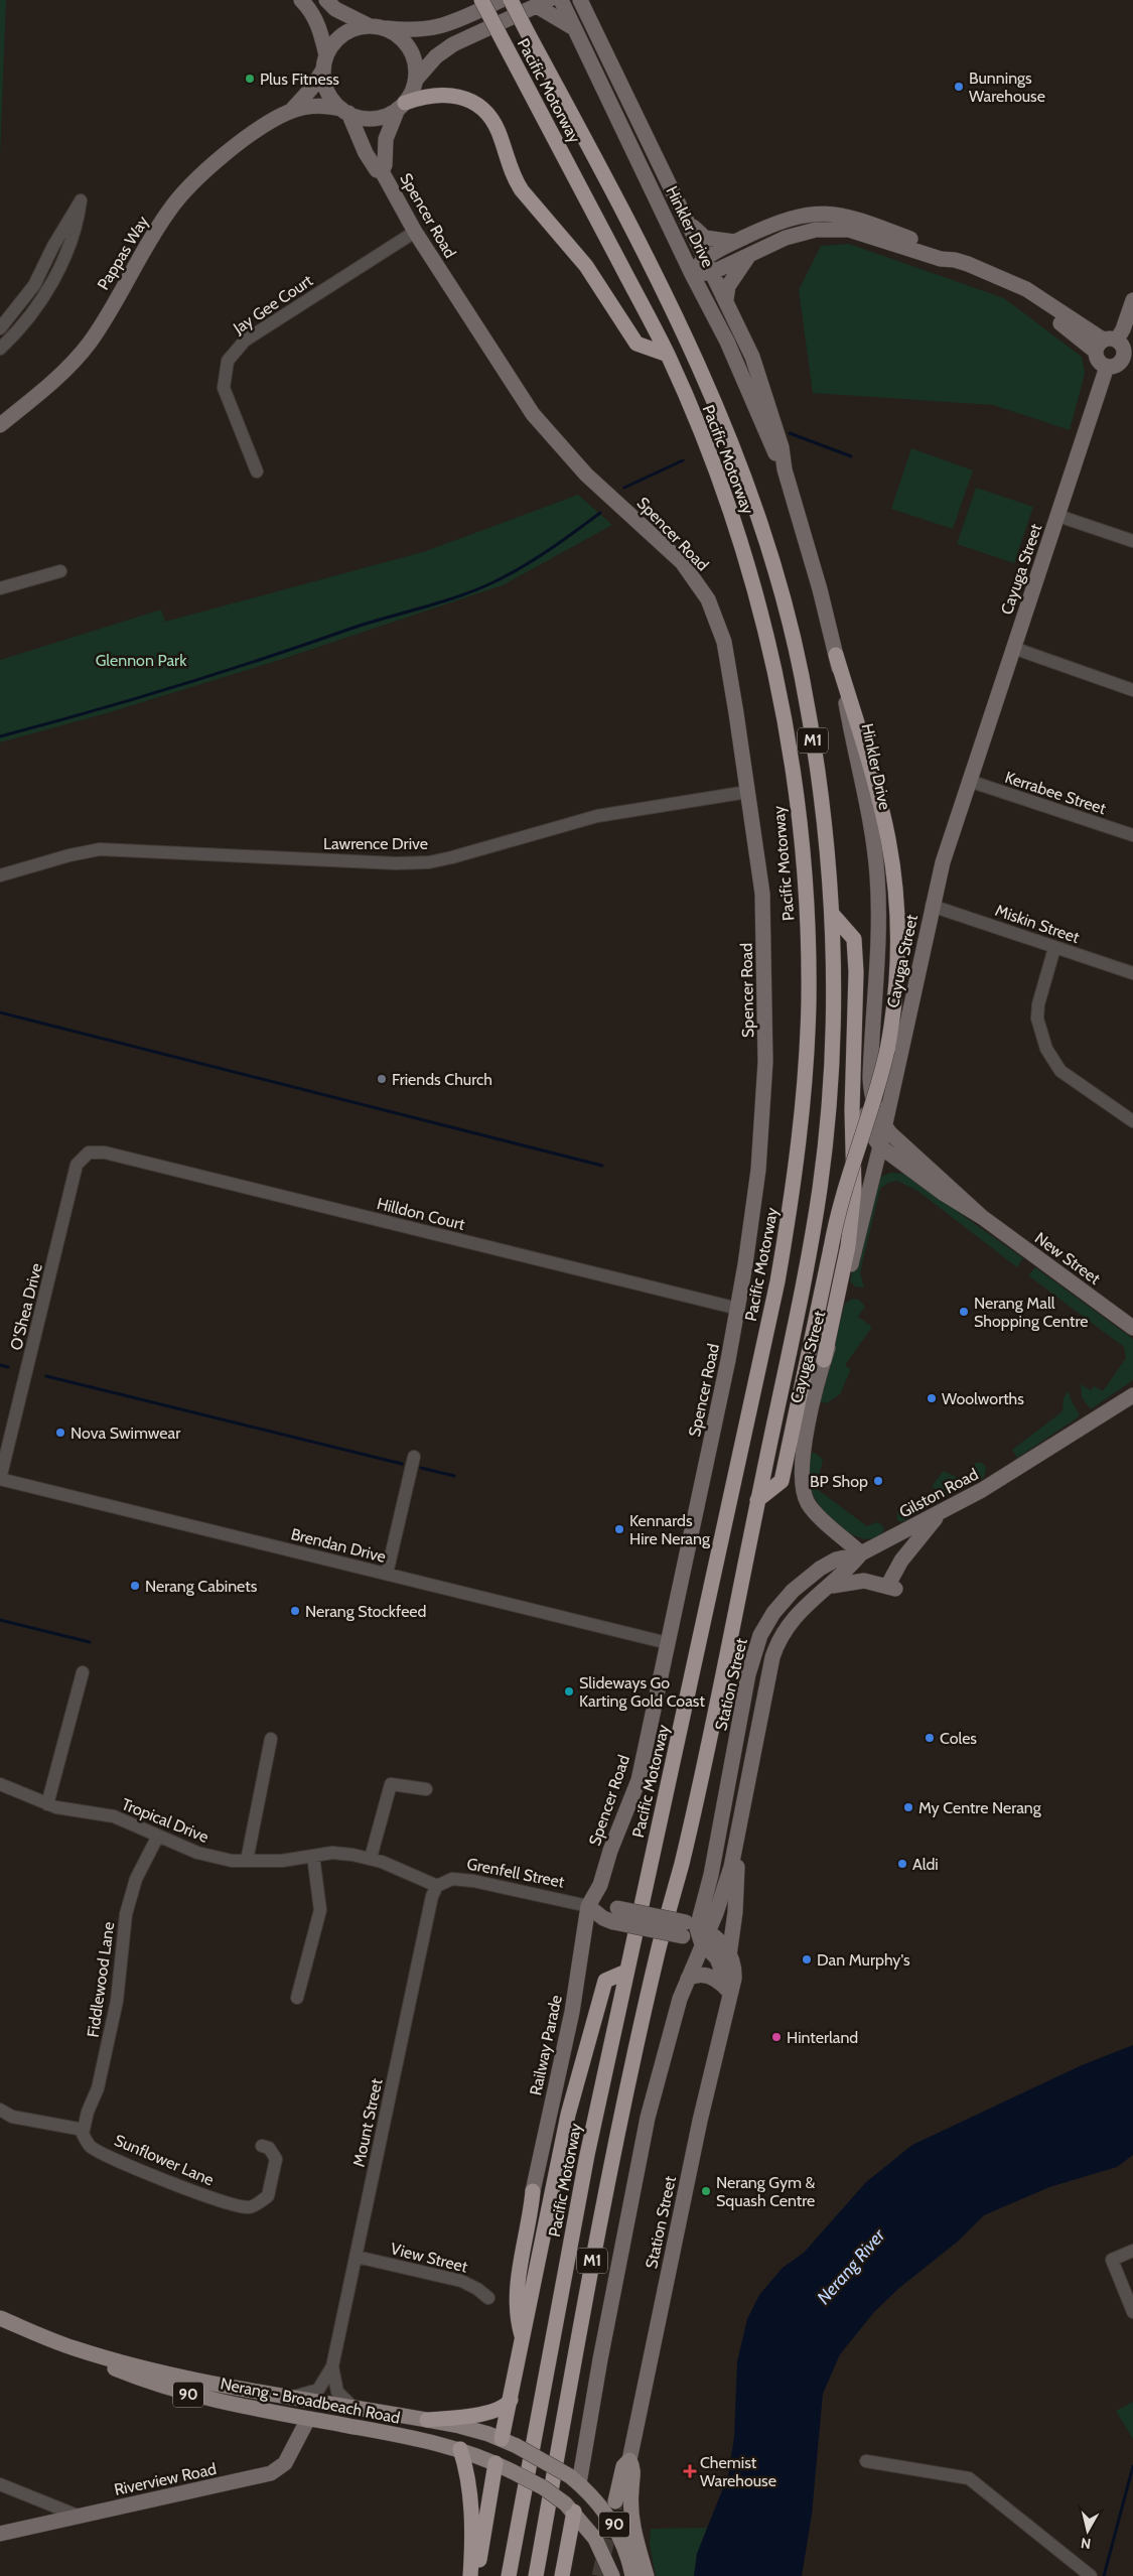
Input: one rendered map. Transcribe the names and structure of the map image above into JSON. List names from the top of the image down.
{
  "streets": {
    "highway": ["Pacific Motorway", "M1"],
    "main road": ["90", "Nerang - Broadbeach Road"],
    "street": [
      "Spencer Road",
      "Hinkler Drive",
      "Pappas Way",
      "Jay Gee Court",
      "Cayuga Street",
      "Kerrabee Street",
      "Lawrence Drive",
      "Miskin Street",
      "Hilldon Court",
      "New Street",
      "O'Shea Drive",
      "Gilston Road",
      "Brendan Drive",
      "Station Street",
      "Tropical Drive",
      "Grenfell Street",
      "Fiddlewood Lane",
      "Railway Parade",
      "Mount Street",
      "Sunflower Lane",
      "View Street",
      "Riverview Road"
    ]
  },
  "crossings": [
    ["Spencer Road", "Pappas Way"],
    ["Spencer Road", "Jay Gee Court"],
    ["Spencer Road", "Lawrence Drive"],
    ["Spencer Road", "Hilldon Court"],
    ["Spencer Road", "Brendan Drive"],
    ["Spencer Road", "Grenfell Street"],
    ["Spencer Road", "Railway Parade"],
    ["Hinkler Drive", "Cayuga Street"],
    ["Hinkler Drive", "New Street"],
    ["Cayuga Street", "Kerrabee Street"],
    ["Cayuga Street", "Miskin Street"],
    ["Cayuga Street", "New Street"],
    ["Cayuga Street", "Gilston Road"],
    ["Cayuga Street", "Station Street"],
    ["Hilldon Court", "O'Shea Drive"],
    ["O'Shea Drive", "Brendan Drive"],
    ["Gilston Road", "Station Street"],
    ["Station Street", "Grenfell Street"],
    ["Tropical Drive", "Grenfell Street"],
    ["Tropical Drive", "Fiddlewood Lane"],
    ["Tropical Drive", "Mount Street"],
    ["Grenfell Street", "Railway Parade"],
    ["Grenfell Street", "Mount Street"],
    ["Fiddlewood Lane", "Sunflower Lane"],
    ["Mount Street", "View Street"],
    ["Mount Street", "Nerang - Broadbeach Road"],
    ["90", "Nerang - Broadbeach Road"],
    ["Nerang - Broadbeach Road", "Riverview Road"]
  ],
  "water": ["Nerang River"],
  "parks": ["Glennon Park"],
  "places": {
    "other": [
      "Plus Fitness",
      "Bunnings Warehouse",
      "Friends Church",
      "Nerang Mall Shopping Centre",
      "Woolworths",
      "Nova Swimwear",
      "BP Shop",
      "Kennards Hire Nerang",
      "Nerang Cabinets",
      "Nerang Stockfeed",
      "Slideways Go Karting Gold Coast",
      "Coles",
      "My Centre Nerang",
      "Aldi",
      "Dan Murphy's",
      "Hinterland",
      "Nerang Gym & Squash Centre"
    ],
    "health": ["Chemist Warehouse"]
  },
  "north": "bottom"
}
